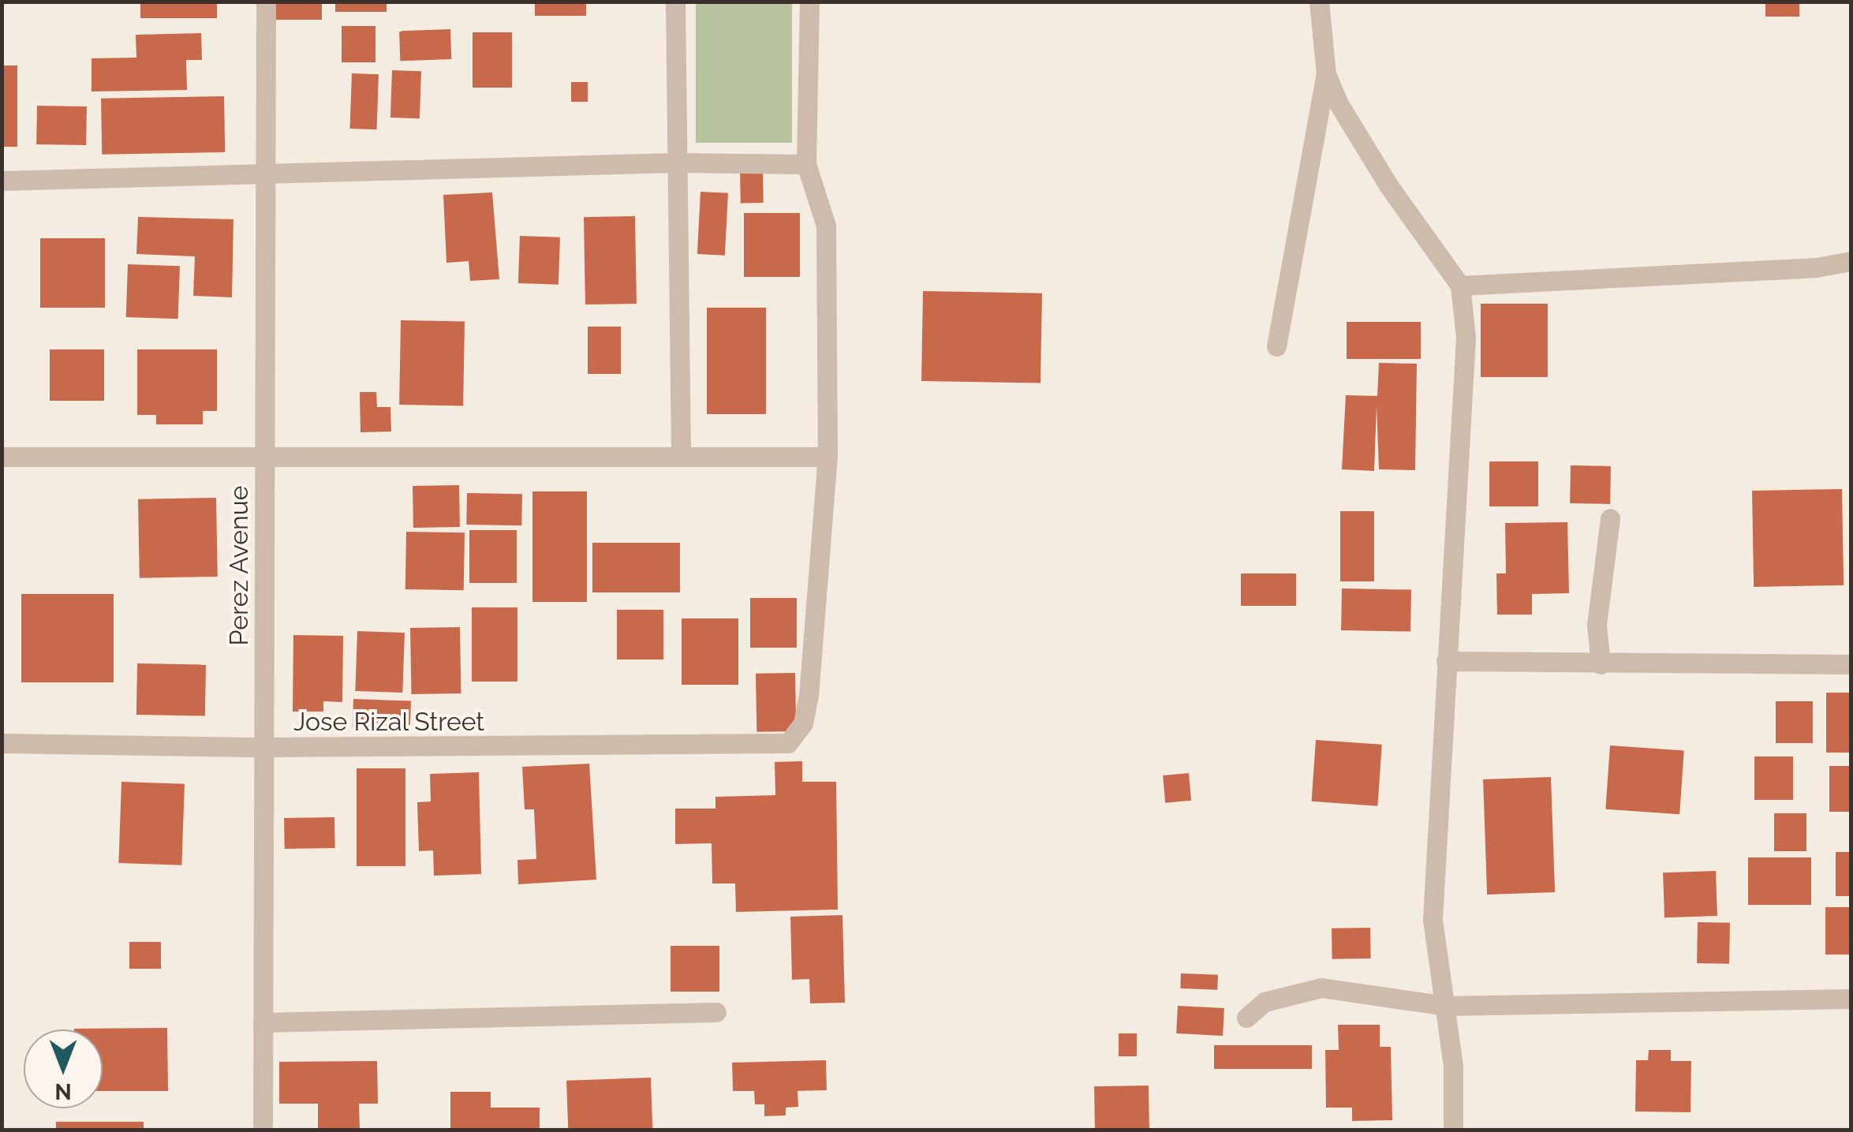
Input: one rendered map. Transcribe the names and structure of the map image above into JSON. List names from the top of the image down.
{
  "streets": {
    "street": ["Perez Avenue", "Jose Rizal Street"]
  },
  "crossings": [
    ["Perez Avenue", "Jose Rizal Street"]
  ],
  "north": "bottom"
}
